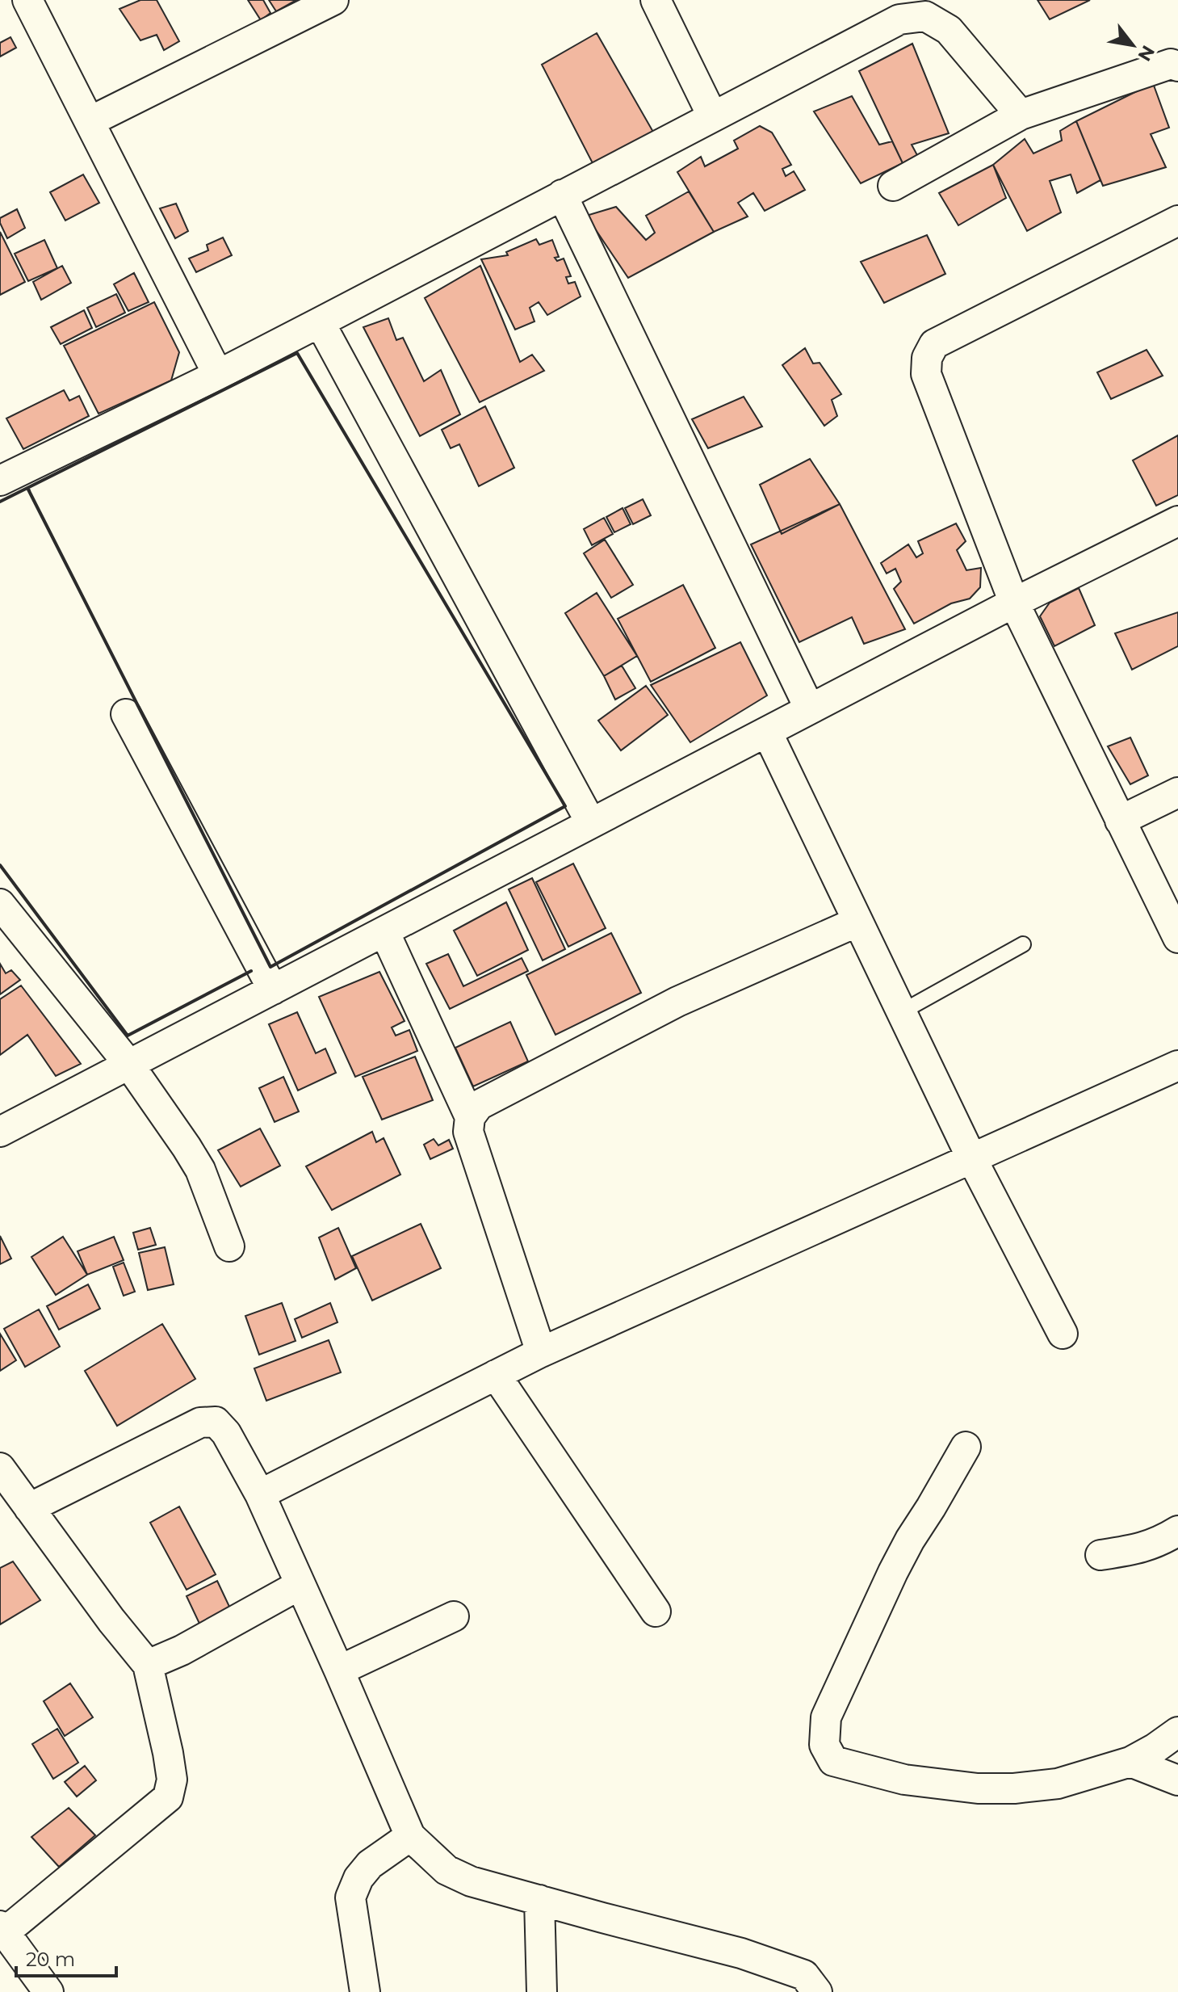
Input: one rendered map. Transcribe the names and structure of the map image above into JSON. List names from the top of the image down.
{
  "scale_bar": "20 m",
  "north": "bottom right"
}
